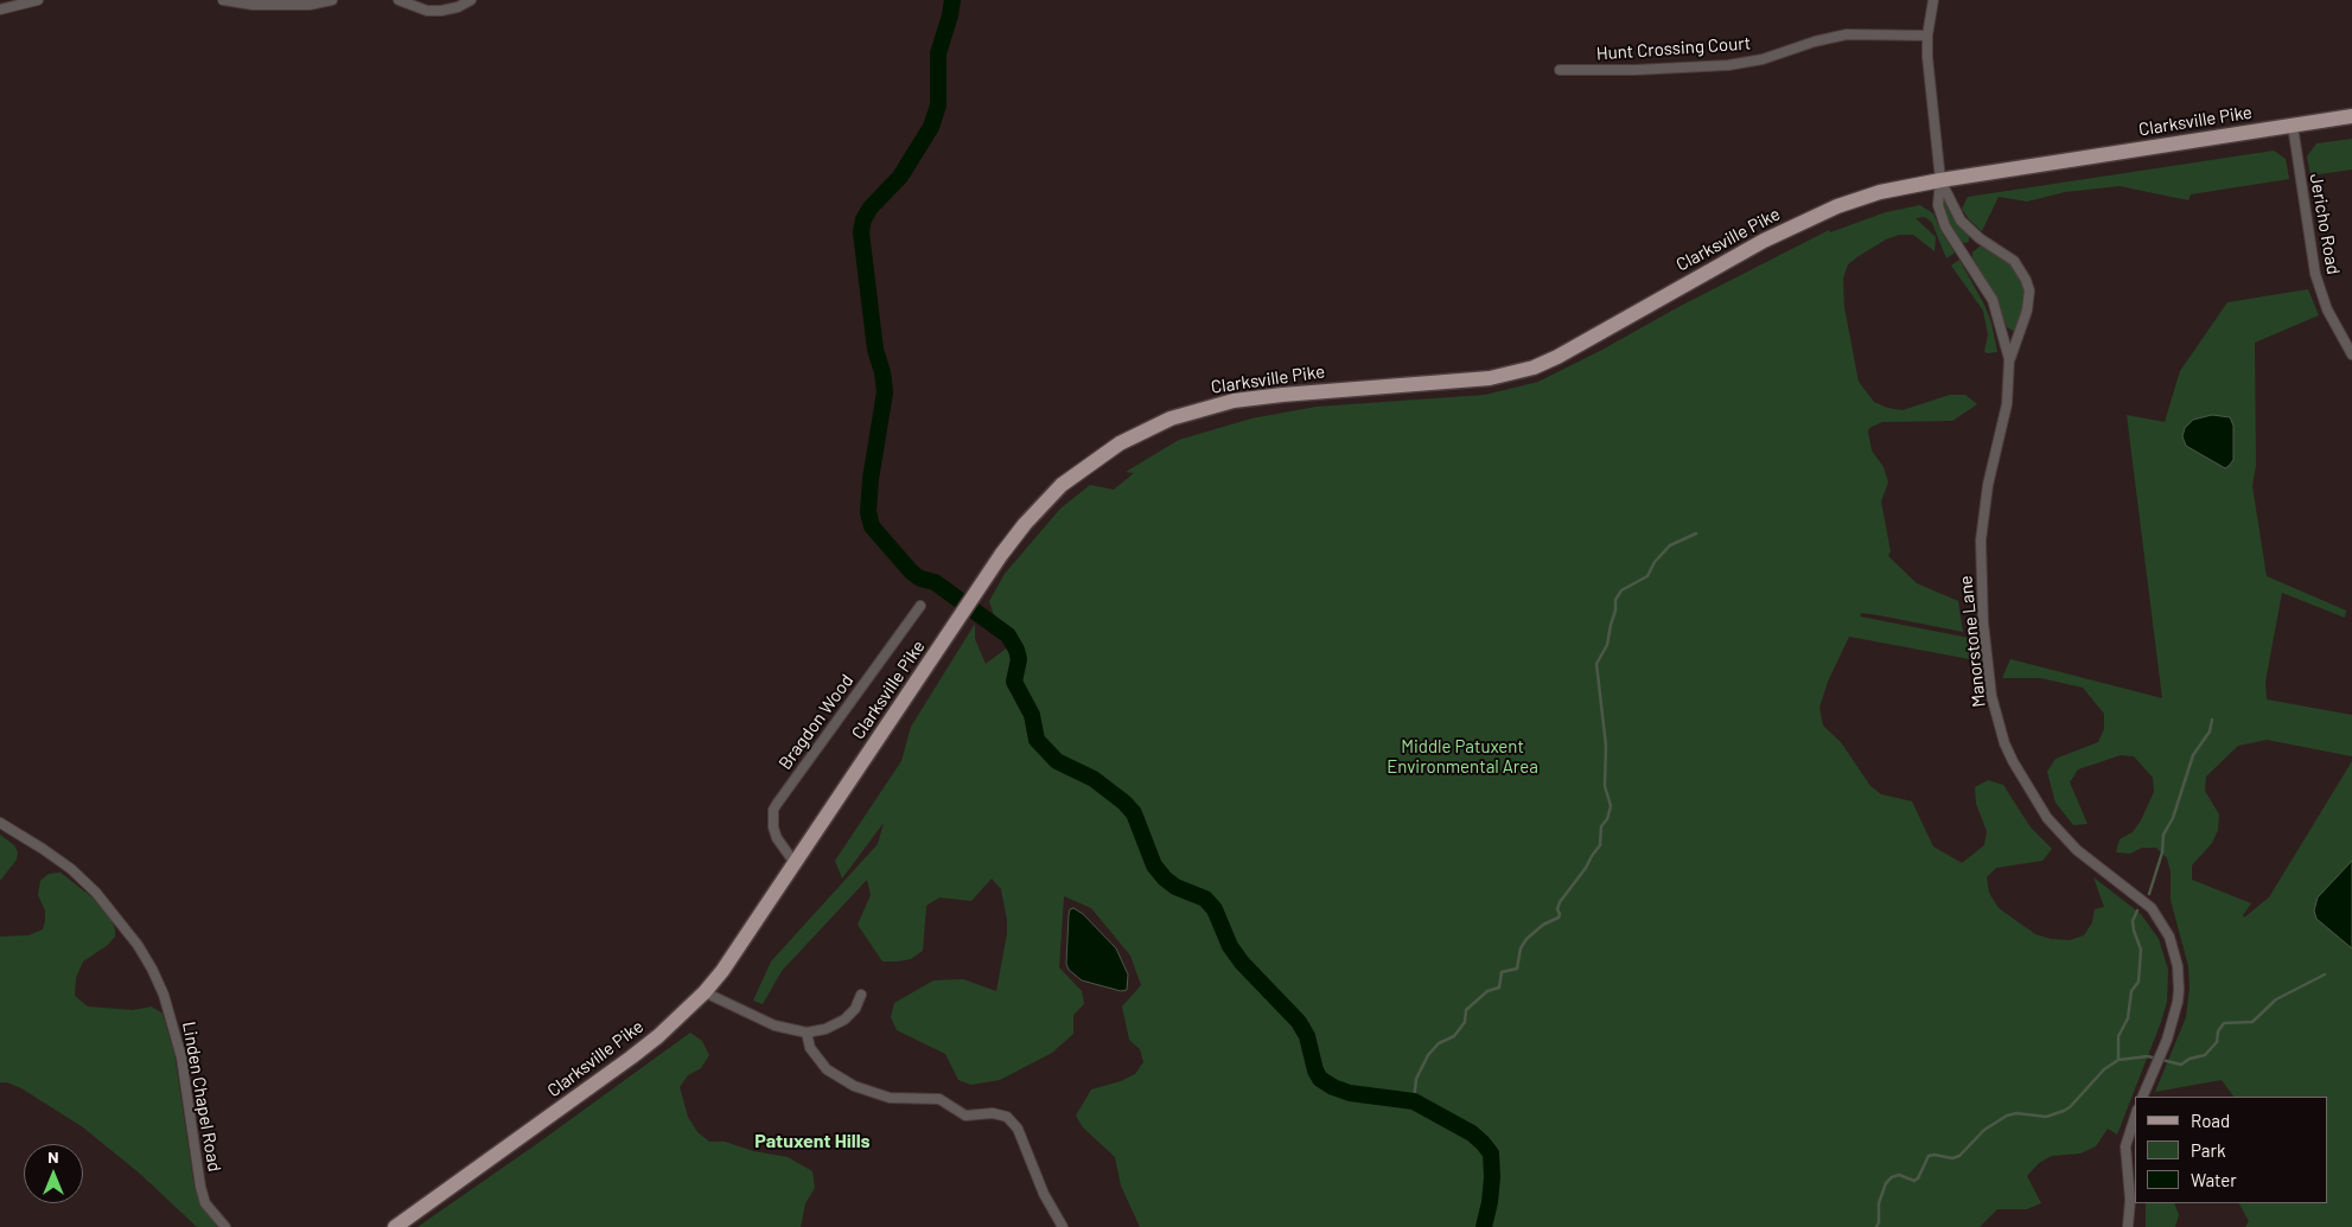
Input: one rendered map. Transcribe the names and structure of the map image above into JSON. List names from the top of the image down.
{
  "streets": {
    "main road": ["Clarksville Pike"],
    "street": [
      "Hunt Crossing Court",
      "Jericho Road",
      "Manorstone Lane",
      "Bragdon Wood",
      "Linden Chapel Road"
    ]
  },
  "crossings": [
    ["Clarksville Pike", "Jericho Road"],
    ["Clarksville Pike", "Manorstone Lane"],
    ["Clarksville Pike", "Bragdon Wood"]
  ],
  "districts": ["Patuxent Hills"],
  "parks": ["Middle Patuxent Environmental Area"],
  "legend": ["Road", "Park", "Water"],
  "north": "top"
}
